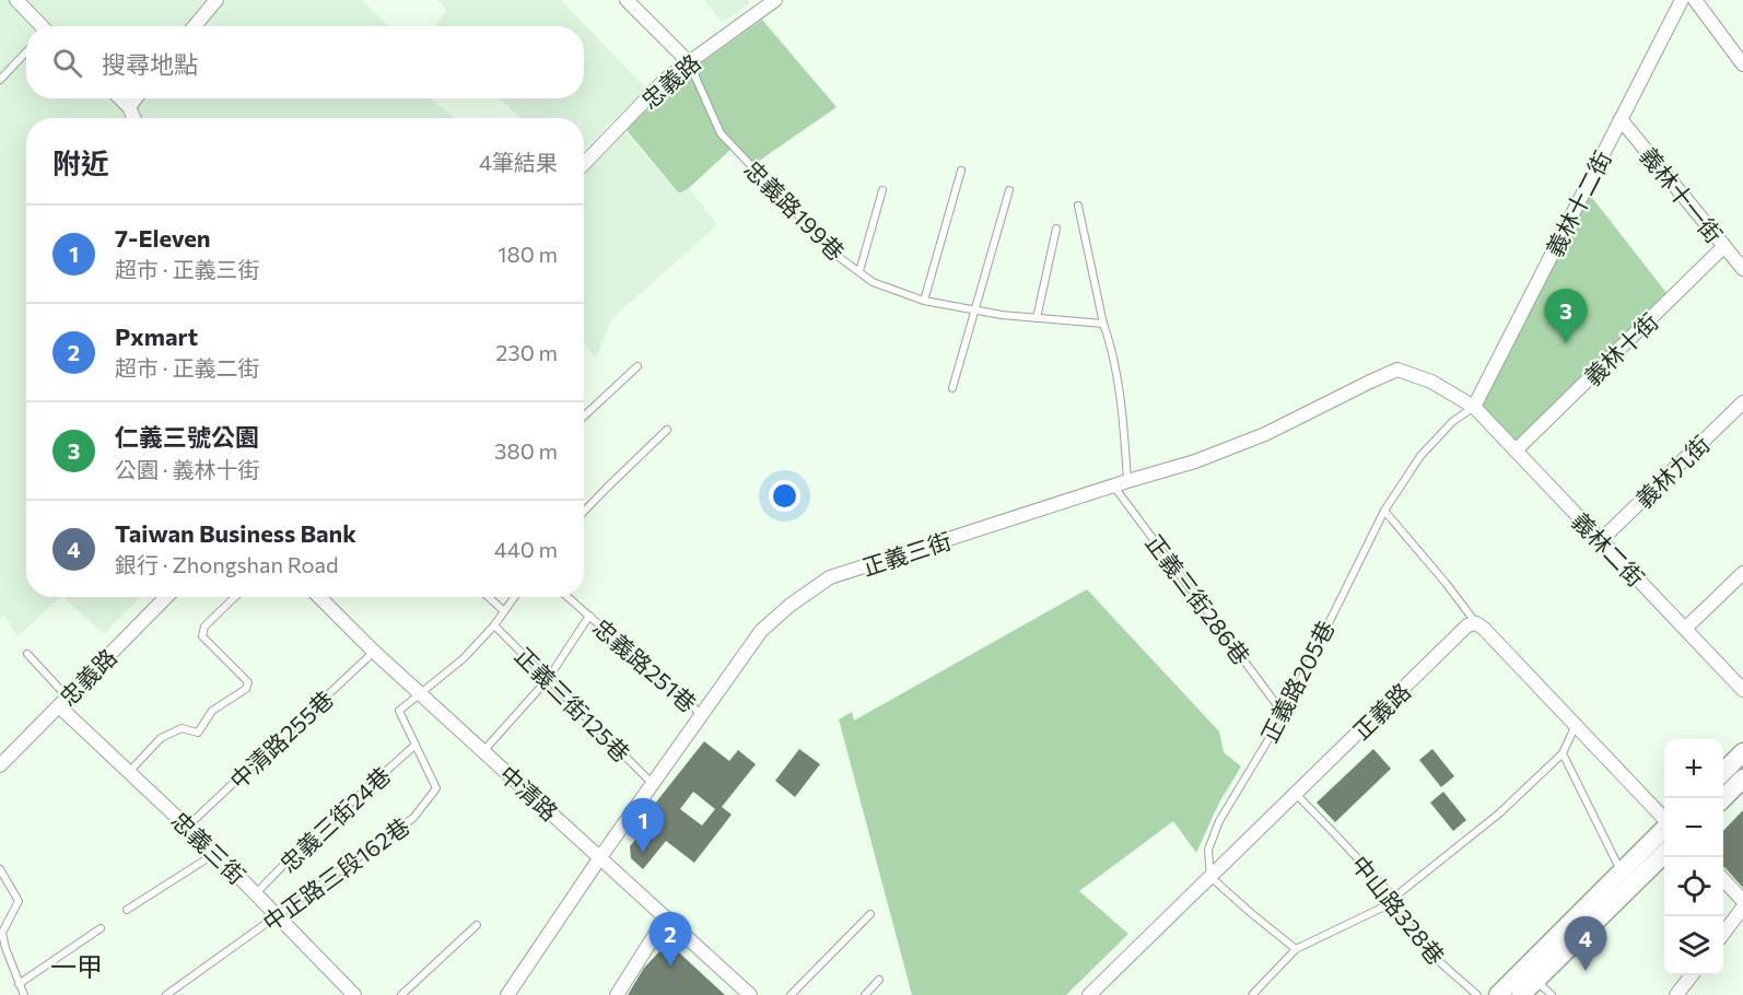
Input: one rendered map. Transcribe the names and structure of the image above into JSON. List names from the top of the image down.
{
  "streets": {
    "street": [
      "忠義路",
      "義林十一街",
      "義林十二街",
      "義林十街",
      "義林九街",
      "義林二街",
      "正義三街",
      "正義路",
      "中清路",
      "忠義三街"
    ],
    "lane": [
      "忠義路199巷",
      "正義三街286巷",
      "忠義路251巷",
      "正義路205巷",
      "正義三街125巷",
      "中清路255巷",
      "忠義三街24巷",
      "中正路三段162巷",
      "中山路328巷"
    ]
  },
  "crossings": [
    ["忠義路", "忠義路199巷"],
    ["忠義路", "忠義三街"],
    ["義林十一街", "義林十二街"],
    ["義林十一街", "義林十街"],
    ["義林十二街", "義林二街"],
    ["義林十二街", "正義三街"],
    ["義林十二街", "正義路205巷"],
    ["義林十街", "義林二街"],
    ["義林九街", "義林二街"],
    ["義林二街", "正義三街"],
    ["義林二街", "正義路205巷"],
    ["正義三街", "正義三街286巷"],
    ["正義三街", "忠義路251巷"],
    ["正義三街", "正義路205巷"],
    ["正義三街", "正義三街125巷"],
    ["正義三街", "中清路"],
    ["正義三街286巷", "正義路205巷"],
    ["正義路205巷", "正義路"],
    ["正義路", "中山路328巷"],
    ["中清路255巷", "中清路"],
    ["中清路255巷", "忠義三街"],
    ["中清路", "中正路三段162巷"],
    ["忠義三街24巷", "忠義三街"],
    ["忠義三街24巷", "中正路三段162巷"],
    ["忠義三街", "中正路三段162巷"]
  ],
  "districts": ["一甲"],
  "page": {
    "search": "搜尋地點",
    "heading": ["附近", "4筆結果"],
    "list": [
      {
        "mark": "1",
        "name": "7-Eleven",
        "note": "超市 · 正義三街",
        "value": "180 m"
      },
      {
        "mark": "2",
        "name": "Pxmart",
        "note": "超市 · 正義二街",
        "value": "230 m"
      },
      {
        "mark": "3",
        "name": "仁義三號公園",
        "note": "公園 · 義林十街",
        "value": "380 m"
      },
      {
        "mark": "4",
        "name": "Taiwan Business Bank",
        "note": "銀行 · Zhongshan Road",
        "value": "440 m"
      }
    ],
    "pins": [
      "3",
      "1",
      "2",
      "4"
    ],
    "map_buttons": ["+", "−"]
  }
}
